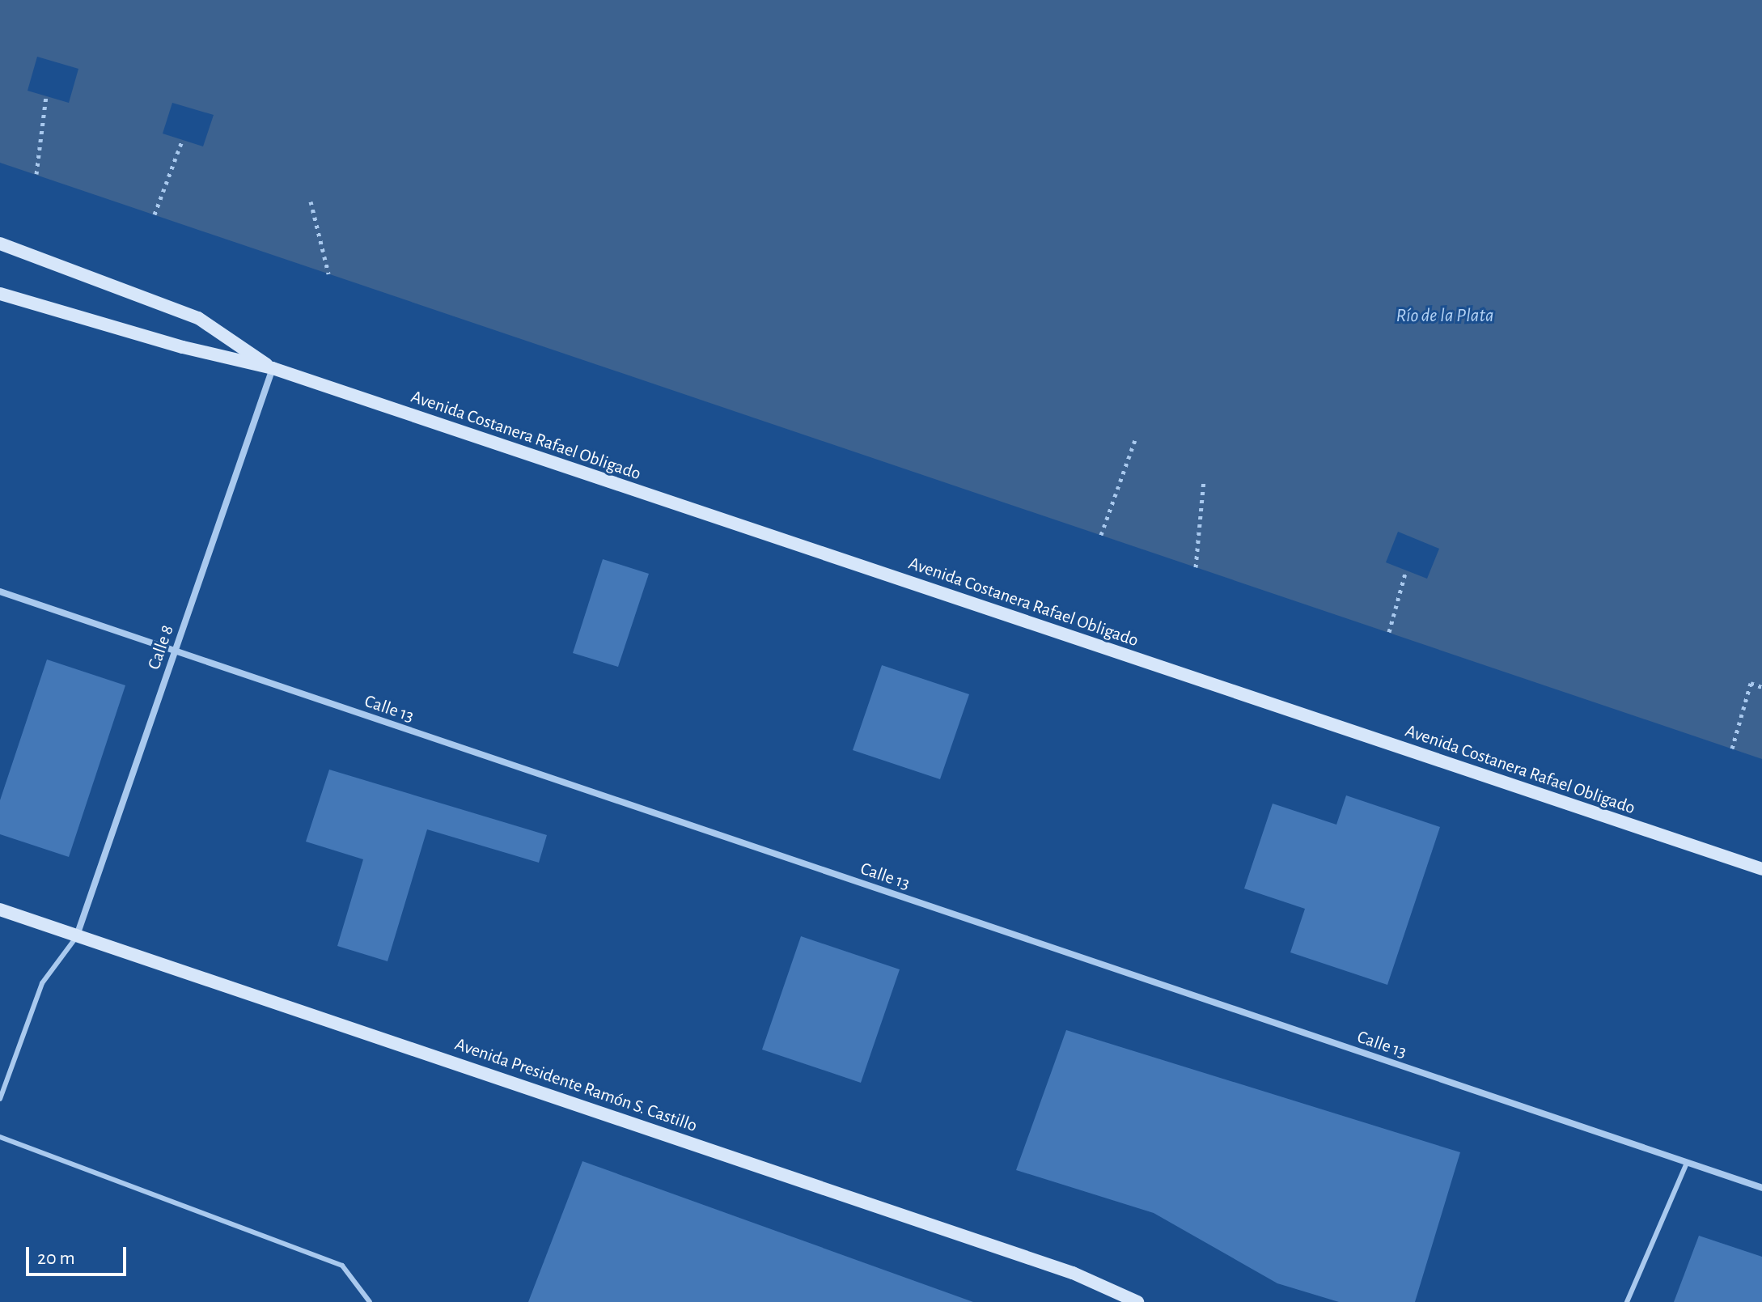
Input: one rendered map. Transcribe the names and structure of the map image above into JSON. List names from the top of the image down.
{
  "streets": {
    "main road": ["Avenida Costanera Rafael Obligado", "Avenida Presidente Ramón S. Castillo"],
    "street": ["Calle 8", "Calle 13"]
  },
  "crossings": [
    ["Avenida Costanera Rafael Obligado", "Calle 8"],
    ["Calle 8", "Calle 13"],
    ["Calle 8", "Avenida Presidente Ramón S. Castillo"]
  ],
  "water": ["Río de la Plata"],
  "scale_bar": "20 m"
}
